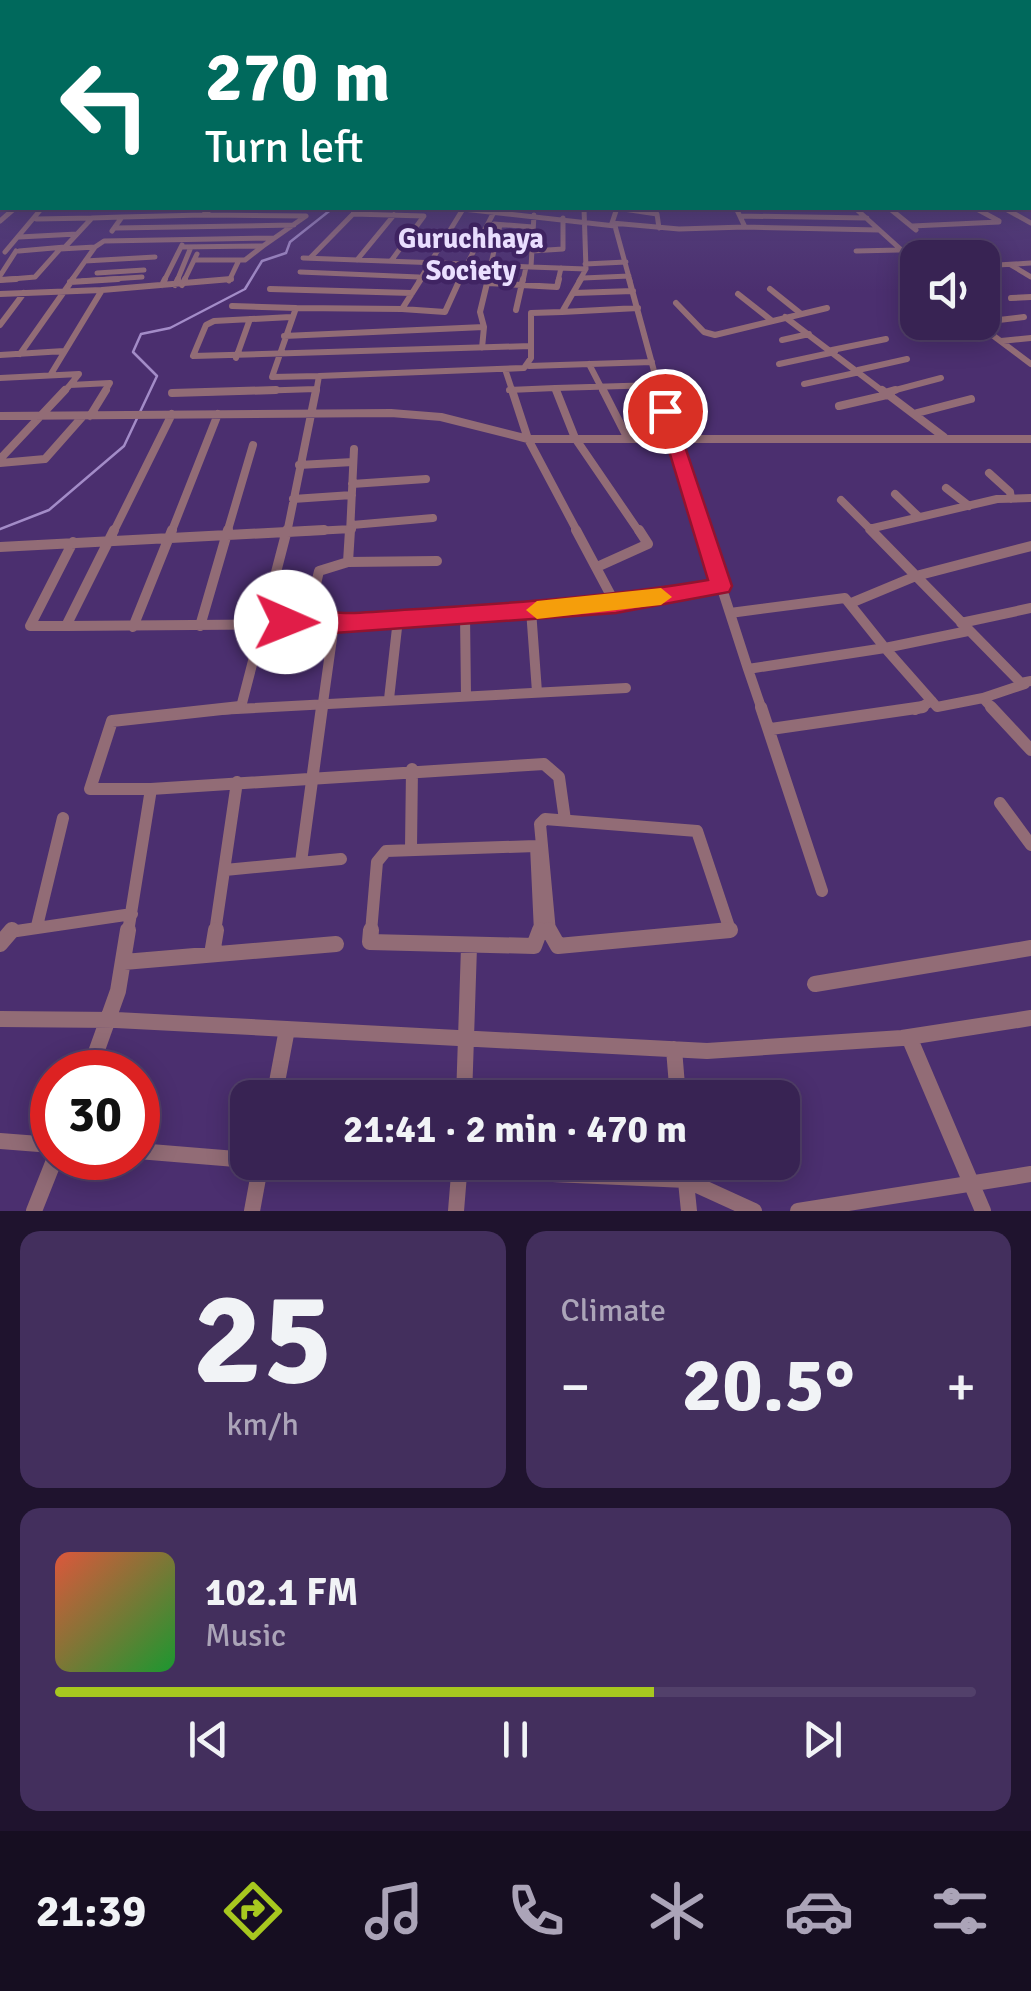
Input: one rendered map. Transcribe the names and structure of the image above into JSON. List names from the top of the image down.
{
  "districts": ["Guruchhaya Society"],
  "page": {
    "turn": ["270 m", "Turn left"],
    "limit": "30",
    "trip": "21:41 · 2 min · 470 m",
    "tile": [
      ["25", "km/h"],
      "Climate"
    ],
    "heat": ["−", "20.5°", "+"],
    "song": ["102.1 FM", "Music"],
    "tabs": "21:39"
  }
}
